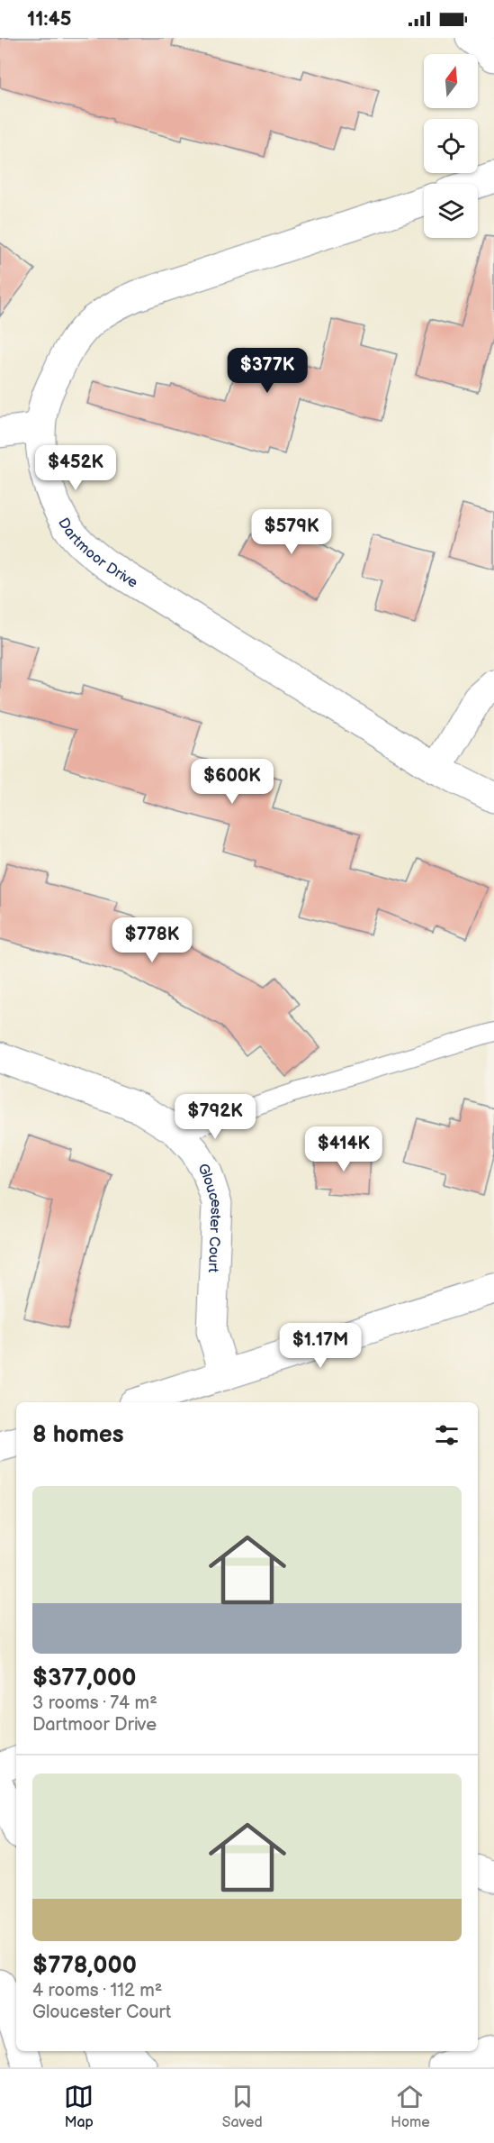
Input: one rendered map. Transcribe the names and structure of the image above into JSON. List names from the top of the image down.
{
  "streets": {
    "street": ["Dartmoor Drive", "Gloucester Court"]
  },
  "north": "top",
  "page": {
    "status": "11:45",
    "price": [
      "$377K",
      "$452K",
      "$579K",
      "$600K",
      "$778K",
      "$792K",
      "$414K",
      "$1.17M"
    ],
    "heading": "8 homes",
    "list": [
      {
        "name": "$377,000",
        "note": "3 rooms · 74 m² · Dartmoor Drive"
      },
      {
        "name": "$778,000",
        "note": "4 rooms · 112 m² · Gloucester Court"
      }
    ],
    "tabs": ["Map", "Saved", "Home"]
  }
}
